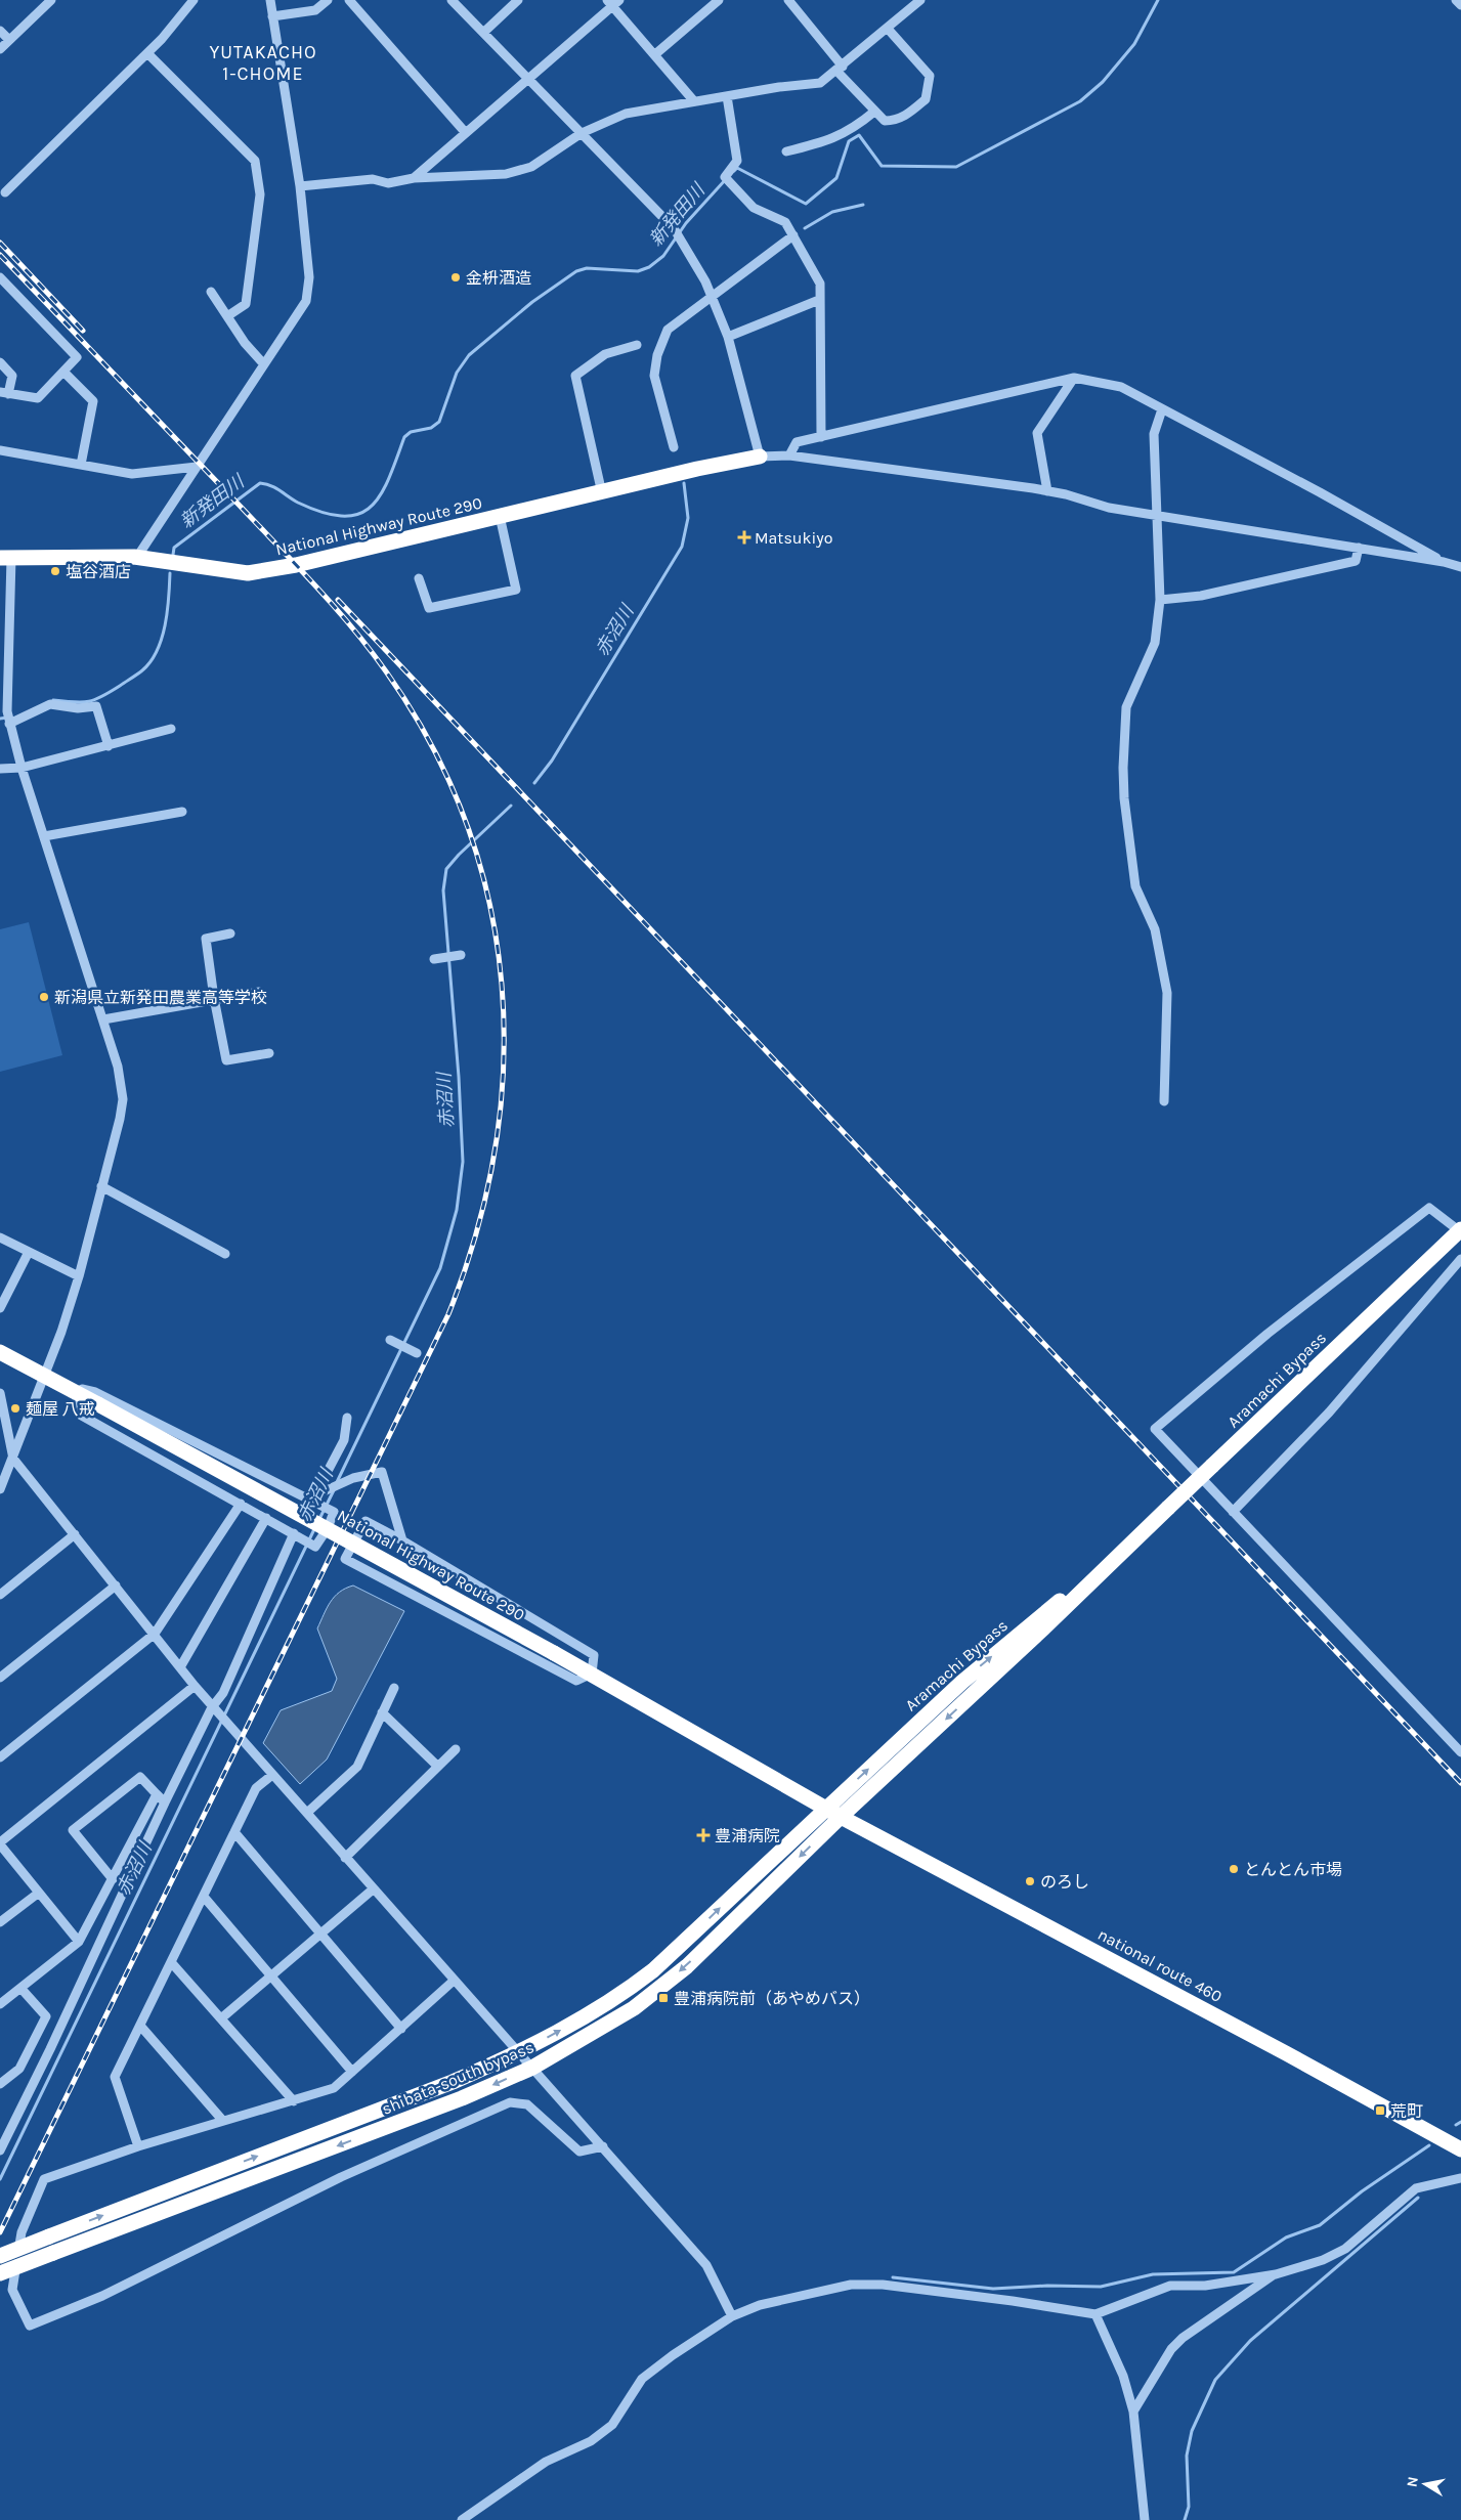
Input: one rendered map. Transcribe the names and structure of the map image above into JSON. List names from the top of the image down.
{
  "streets": {
    "highway": [
      "National Highway Route 290",
      "Aramachi Bypass",
      "national route 460",
      "shibata-south bypass"
    ]
  },
  "crossings": [
    ["National Highway Route 290", "Aramachi Bypass"],
    ["National Highway Route 290", "national route 460"],
    ["National Highway Route 290", "shibata-south bypass"],
    ["Aramachi Bypass", "national route 460"],
    ["Aramachi Bypass", "shibata-south bypass"],
    ["national route 460", "shibata-south bypass"]
  ],
  "districts": ["YUTAKACHO 1-CHOME"],
  "water": ["新発田川", "赤沼川"],
  "places": {
    "other": [
      "金枡酒造",
      "塩谷酒店",
      "新潟県立新発田農業高等学校",
      "麺屋 八戒",
      "とんとん市場",
      "のろし"
    ],
    "health": ["Matsukiyo", "豊浦病院"],
    "transit": ["豊浦病院前（あやめバス）", "荒町"]
  },
  "north": "left"
}
